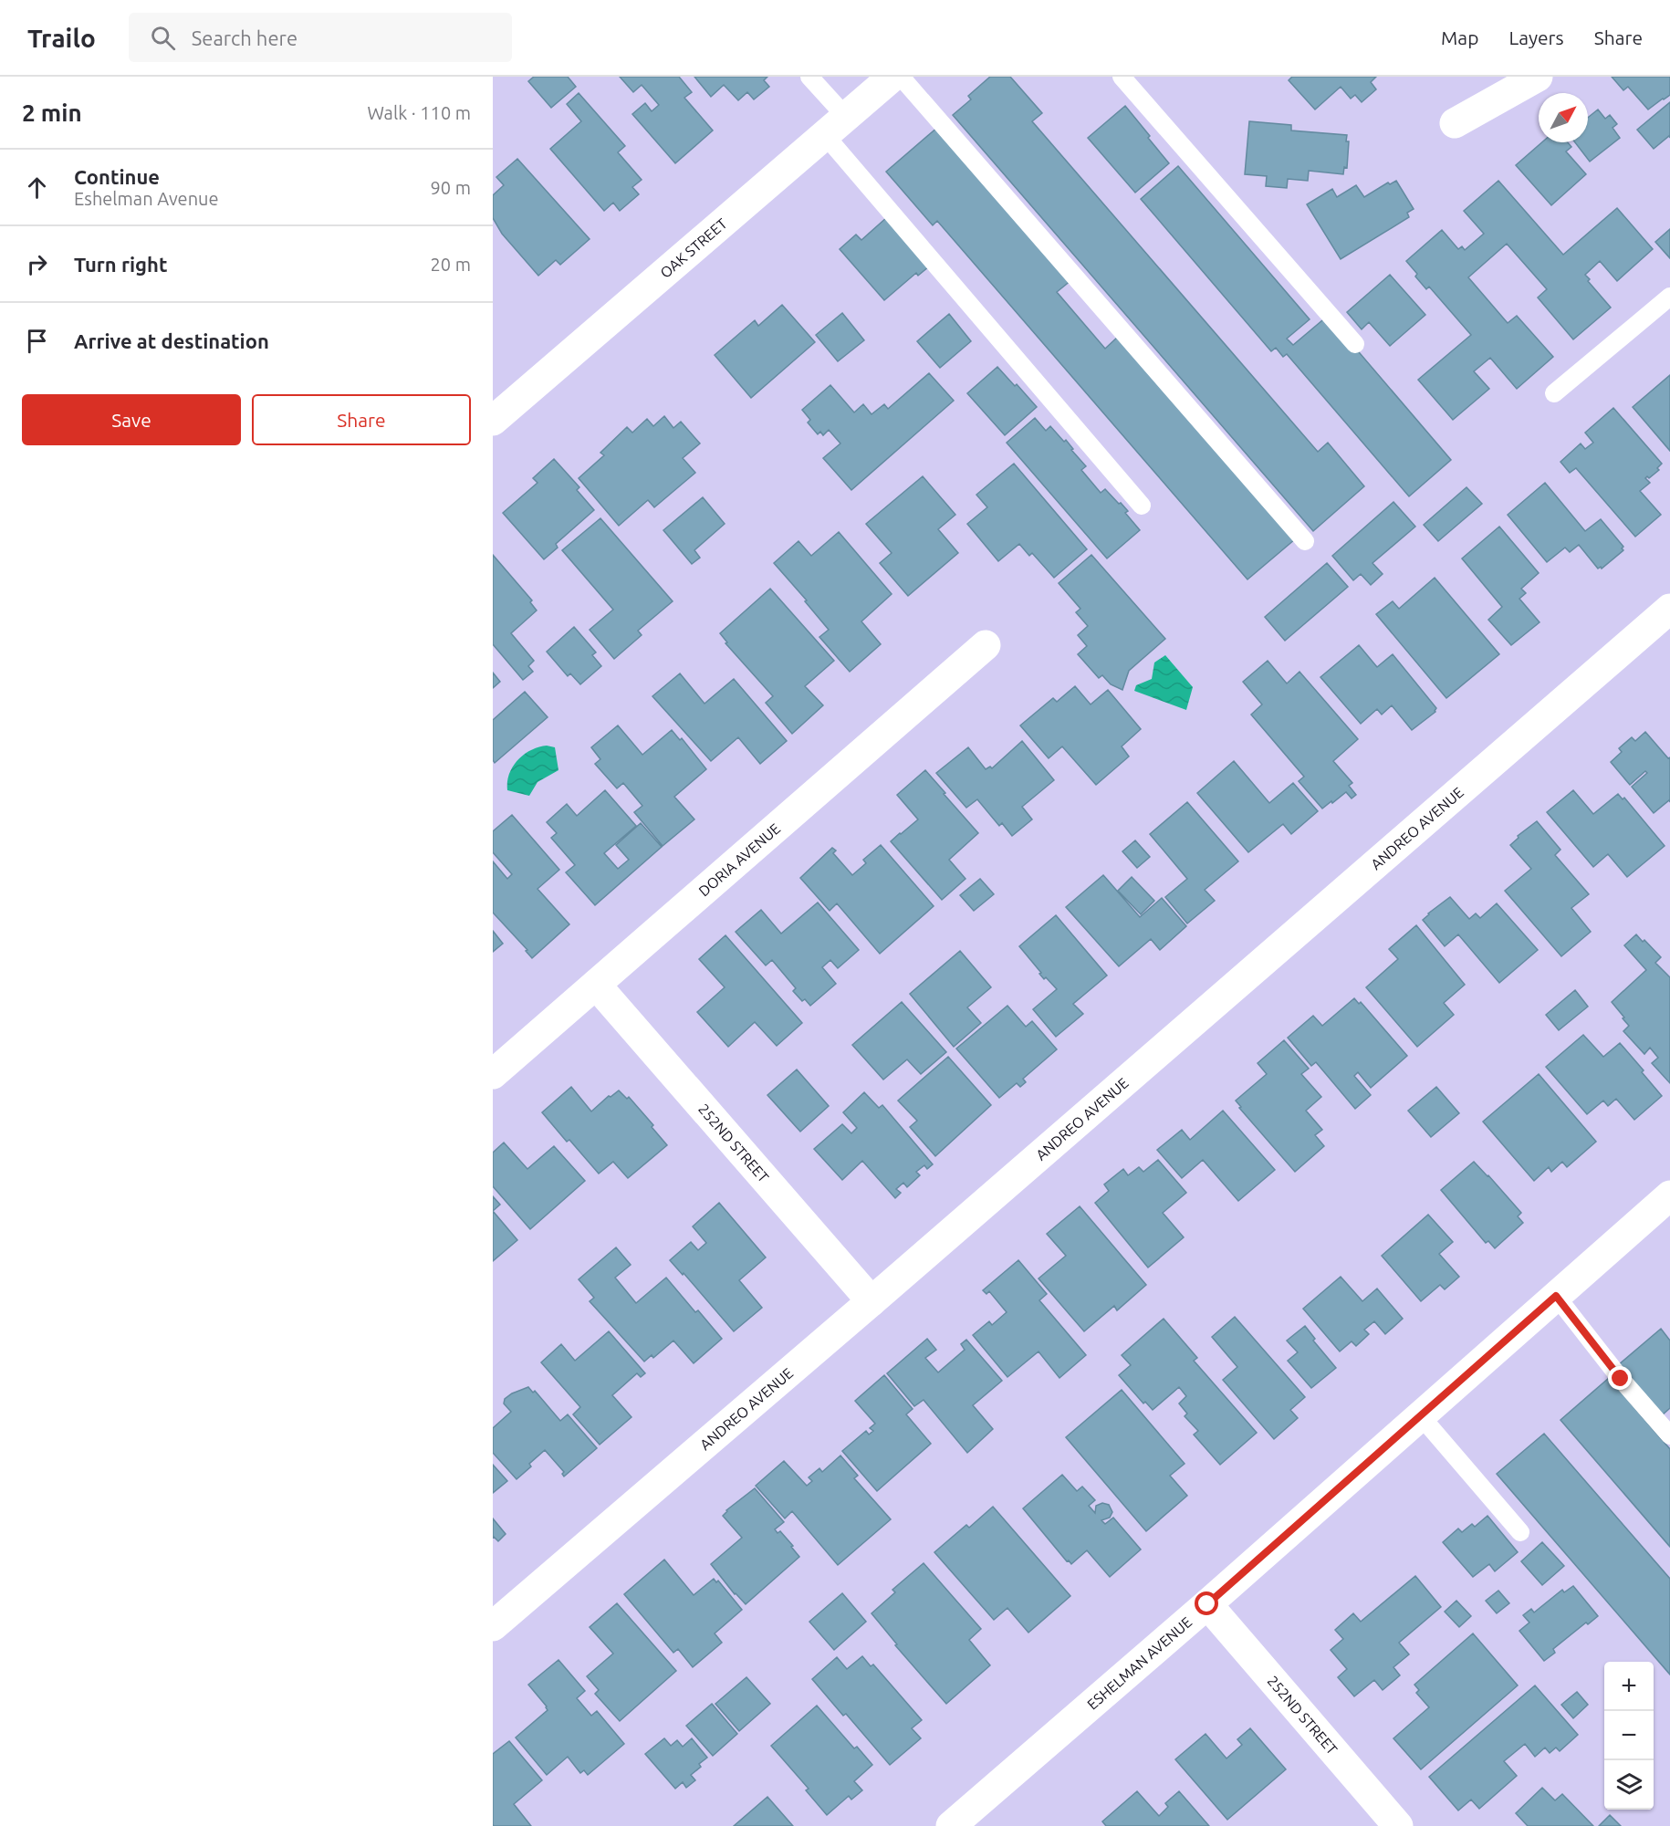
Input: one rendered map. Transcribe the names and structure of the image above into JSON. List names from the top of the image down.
{
  "streets": {
    "street": [
      "OAK STREET",
      "ANDREO AVENUE",
      "DORIA AVENUE",
      "252ND STREET",
      "ESHELMAN AVENUE"
    ]
  },
  "crossings": [
    ["ANDREO AVENUE", "252ND STREET"],
    ["DORIA AVENUE", "252ND STREET"],
    ["252ND STREET", "ESHELMAN AVENUE"]
  ],
  "north": "top right",
  "page": {
    "header": "Trailo",
    "search": "Search here",
    "nav": ["Map", "Layers", "Share"],
    "heading": ["2 min", "Walk · 110 m"],
    "list": [
      ["Continue", "Eshelman Avenue", "90 m"],
      ["Turn right", "20 m"],
      "Arrive at destination"
    ],
    "buttons": ["Save", "Share"],
    "map_buttons": ["+", "−"]
  }
}
